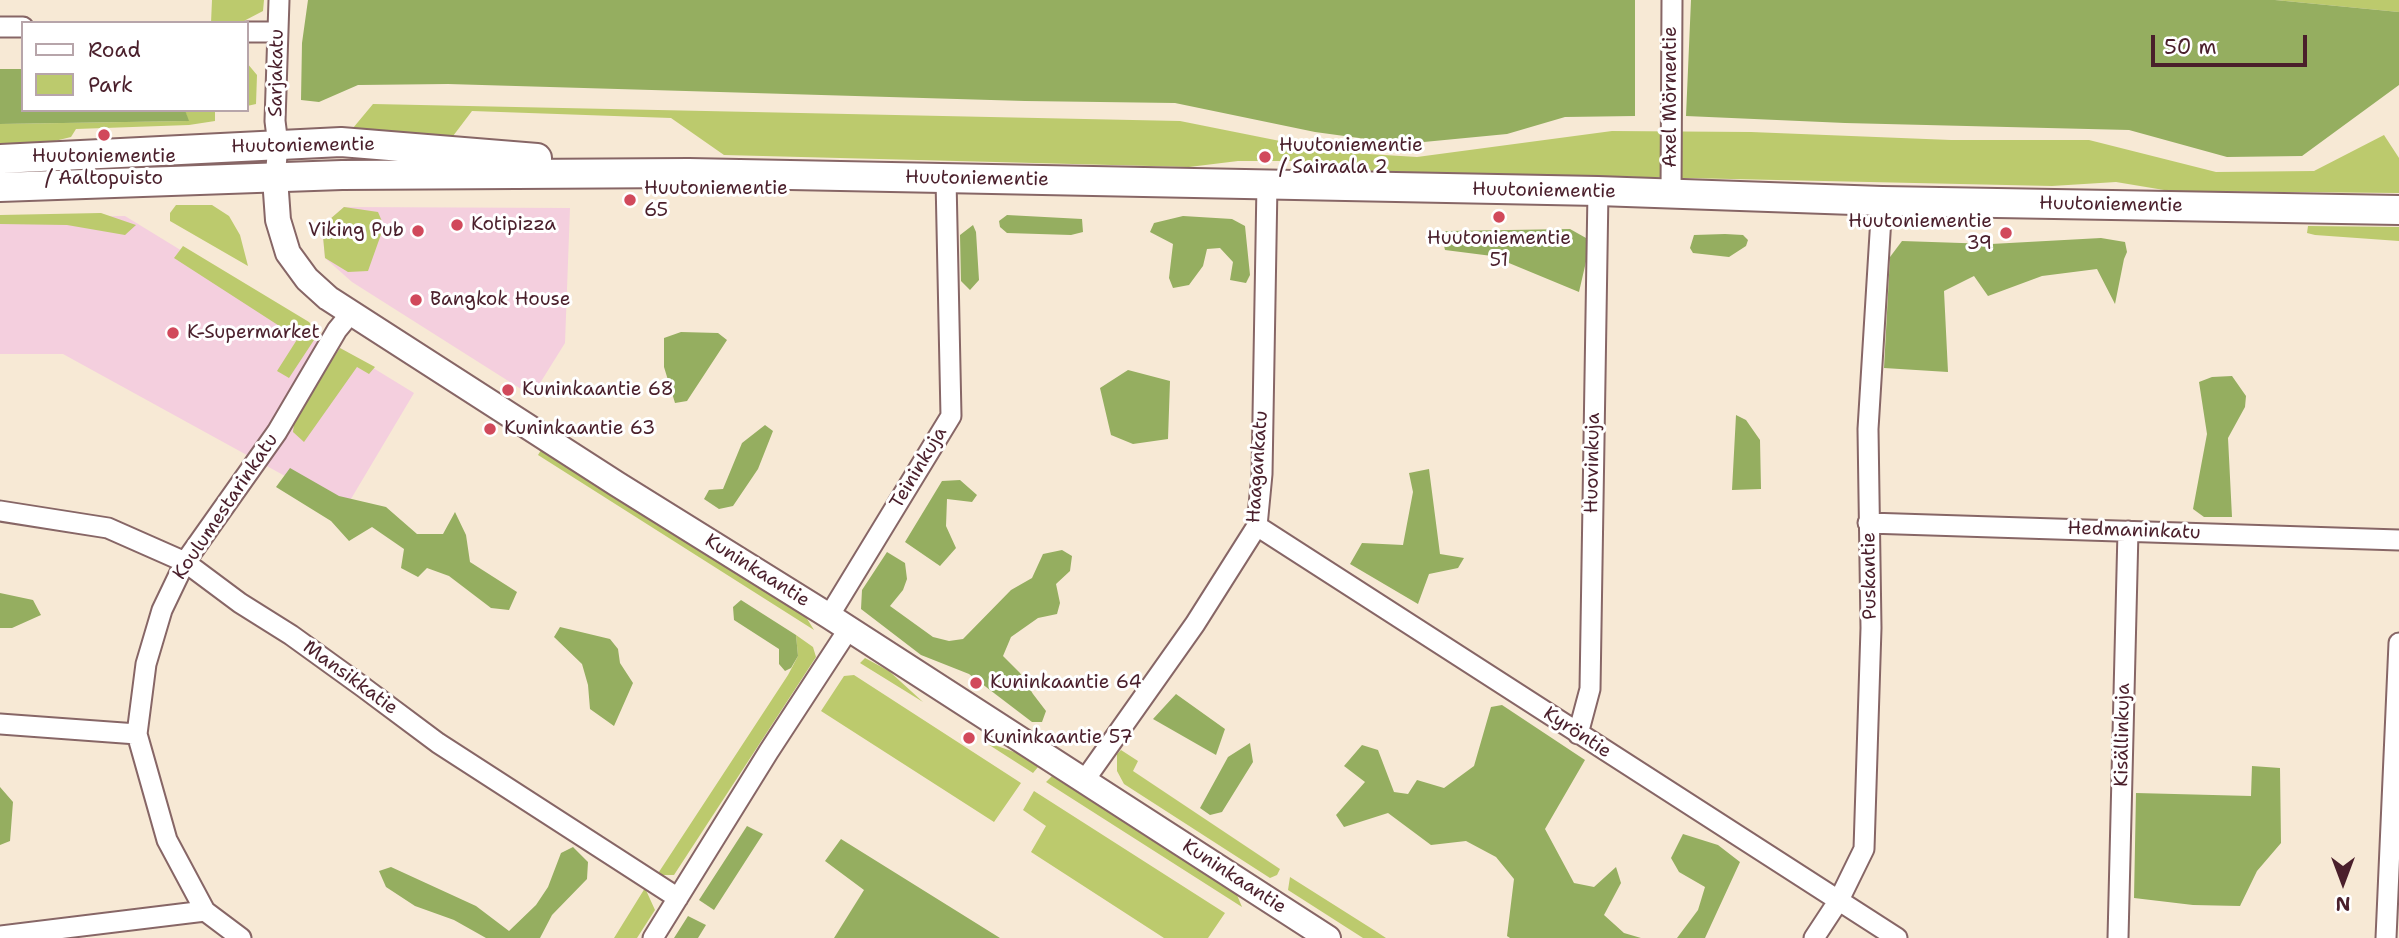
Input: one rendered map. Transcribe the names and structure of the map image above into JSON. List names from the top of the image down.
{
  "streets": {
    "main road": ["Huutoniementie"],
    "street": [
      "Sarjakatu",
      "Axel Mörnentie",
      "Huovinkuja",
      "Haagankatu",
      "Teininkuja",
      "Koulumestarinkatu",
      "Hedmaninkatu",
      "Kuninkaantie",
      "Puskantie",
      "Mansikkatie",
      "Kyröntie",
      "Kisällinkuja"
    ]
  },
  "crossings": [
    ["Sarjakatu", "Huutoniementie"],
    ["Sarjakatu", "Kuninkaantie"],
    ["Axel Mörnentie", "Huutoniementie"],
    ["Huutoniementie", "Huovinkuja"],
    ["Huutoniementie", "Haagankatu"],
    ["Huutoniementie", "Teininkuja"],
    ["Huutoniementie", "Kuninkaantie"],
    ["Huutoniementie", "Puskantie"],
    ["Huovinkuja", "Kyröntie"],
    ["Haagankatu", "Kuninkaantie"],
    ["Haagankatu", "Kyröntie"],
    ["Teininkuja", "Kuninkaantie"],
    ["Teininkuja", "Mansikkatie"],
    ["Koulumestarinkatu", "Kuninkaantie"],
    ["Koulumestarinkatu", "Mansikkatie"],
    ["Hedmaninkatu", "Puskantie"],
    ["Hedmaninkatu", "Kisällinkuja"],
    ["Puskantie", "Kyröntie"]
  ],
  "places": [
    "Huutoniementie / Aaltopuisto",
    "Huutoniementie / Sairaala 2",
    "Huutoniementie 65",
    "Huutoniementie 51",
    "Kotipizza",
    "Viking Pub",
    "Huutoniementie 39",
    "Bangkok House",
    "K-Supermarket",
    "Kuninkaantie 68",
    "Kuninkaantie 63",
    "Kuninkaantie 64",
    "Kuninkaantie 57"
  ],
  "legend": ["Road", "Park"],
  "scale_bar": "50 m",
  "north": "bottom"
}
